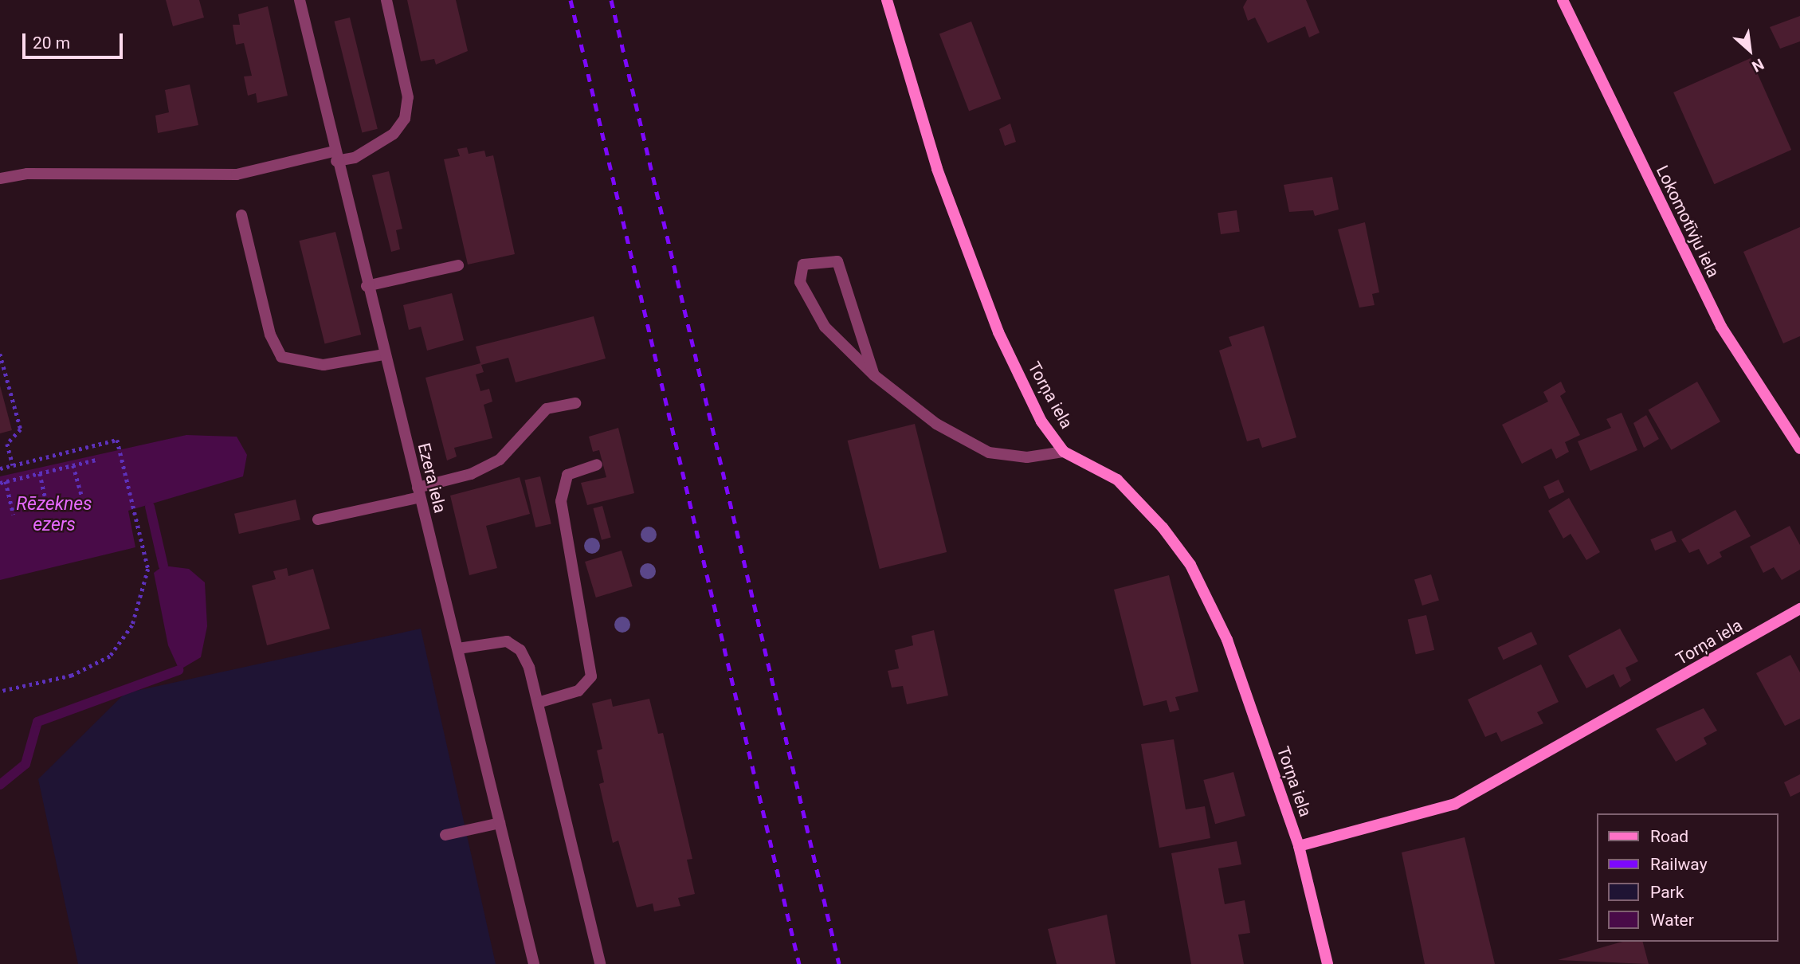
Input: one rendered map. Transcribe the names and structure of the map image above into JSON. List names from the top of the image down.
{
  "streets": {
    "street": ["Lokomotīvju iela", "Torņa iela", "Ezera iela"]
  },
  "water": ["Rēzeknes ezers"],
  "legend": [
    "Road",
    "Railway",
    "Park",
    "Water"
  ],
  "scale_bar": "20 m",
  "north": "bottom right"
}
